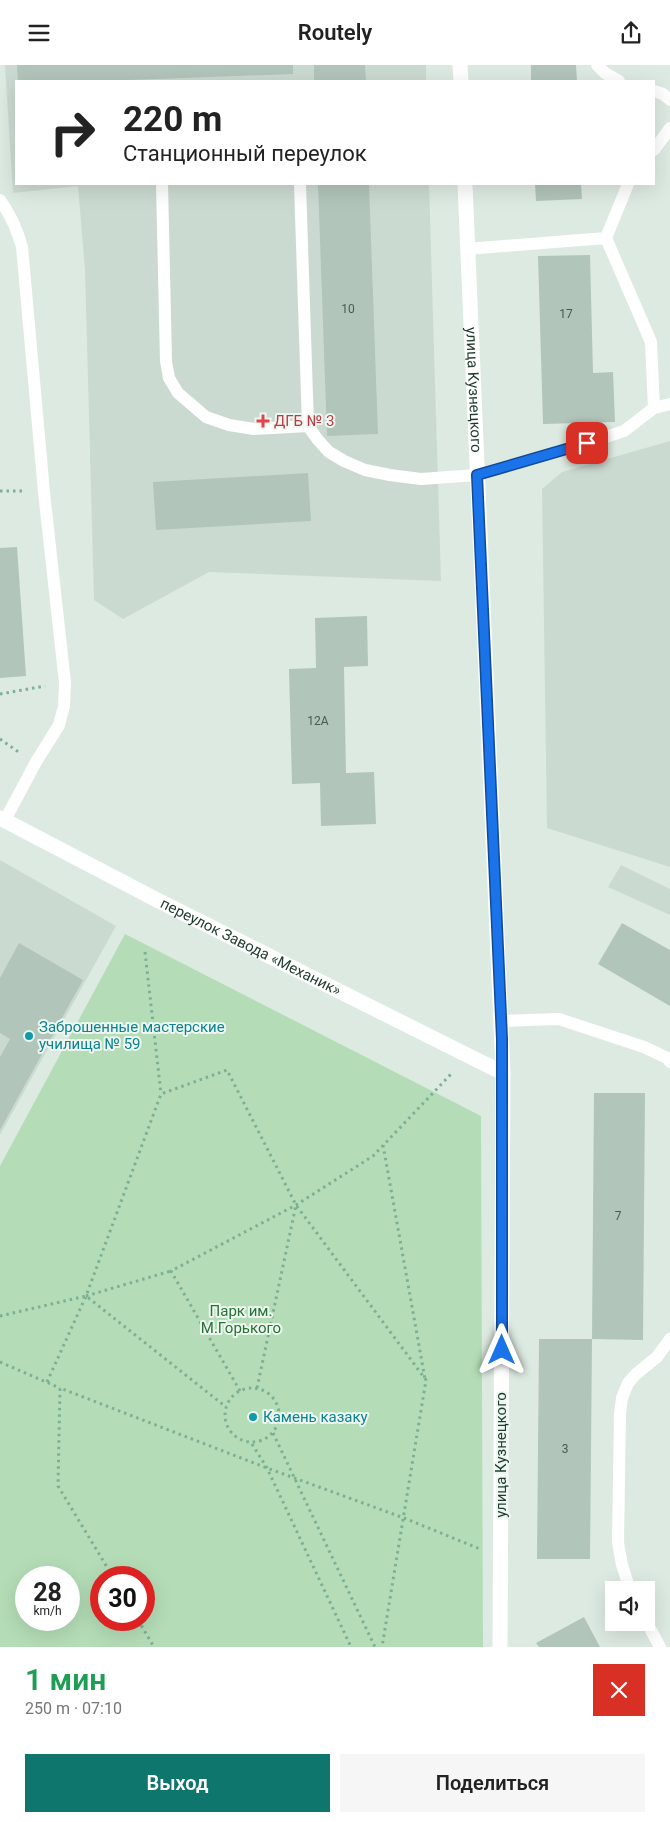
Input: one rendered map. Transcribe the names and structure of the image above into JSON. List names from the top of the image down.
{
  "streets": {
    "street": ["улица Кузнецкого", "переулок Завода «Механик»"]
  },
  "crossings": [
    ["улица Кузнецкого", "переулок Завода «Механик»"]
  ],
  "parks": ["Парк им. М.Горького"],
  "places": {
    "health": ["ДГБ № 3"],
    "other": ["Заброшенные мастерские училища № 59", "Камень казаку"]
  },
  "house_numbers": [
    "10",
    "17",
    "12А",
    "7",
    "3"
  ],
  "page": {
    "header": "Routely",
    "turn": ["220 m", "Станционный переулок"],
    "speed": "28 km/h",
    "limit": "30",
    "heading": ["1 мин", "250 m · 07:10"],
    "buttons": ["Выход", "Поделиться"]
  }
}
